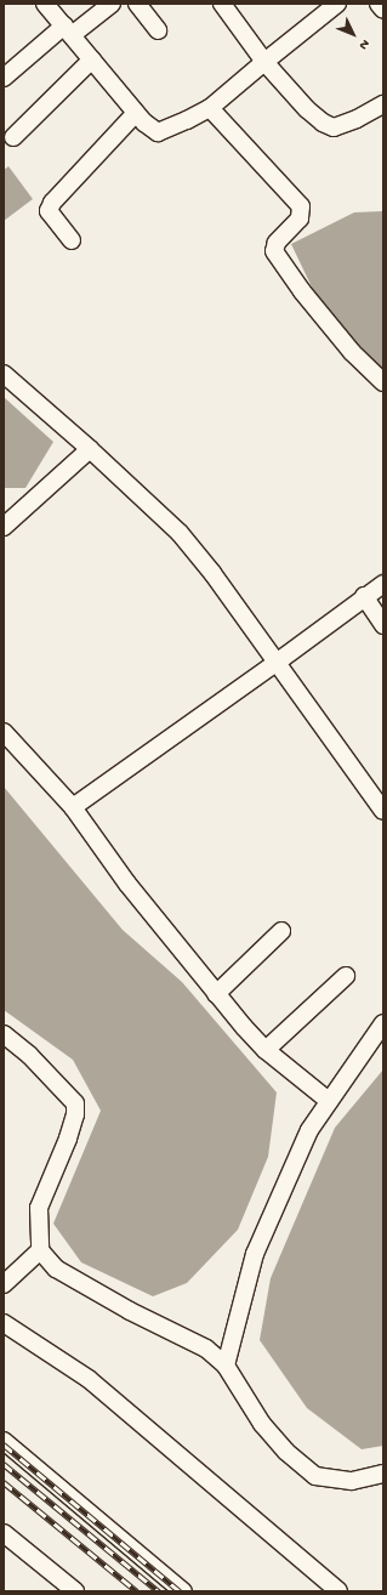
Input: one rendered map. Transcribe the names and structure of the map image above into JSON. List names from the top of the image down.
{
  "north": "bottom right"
}
